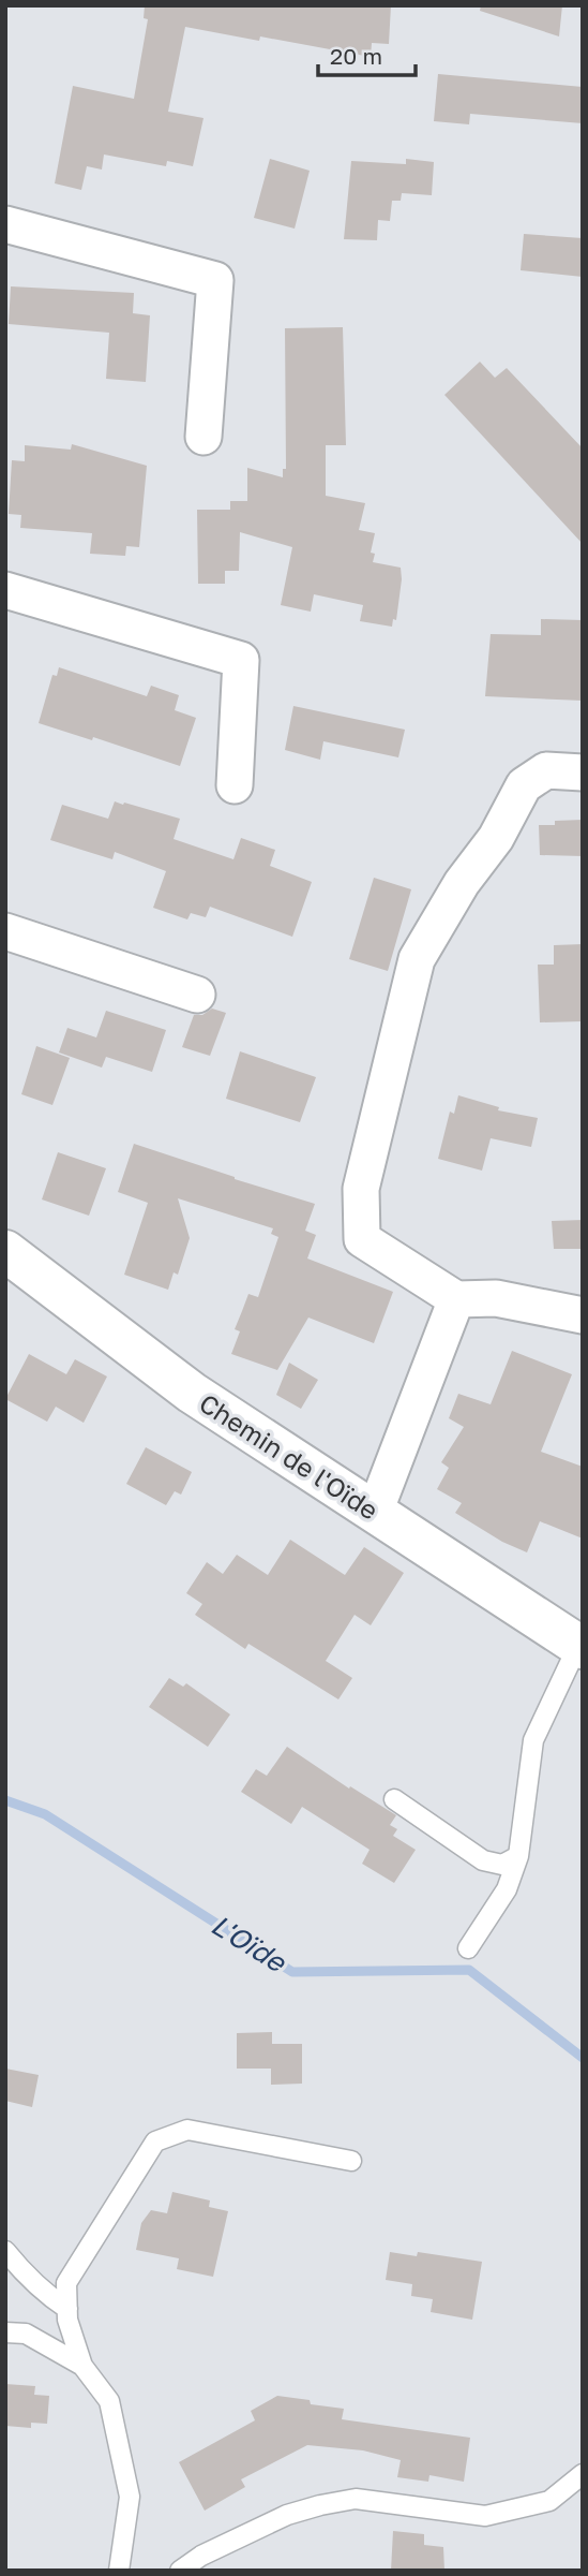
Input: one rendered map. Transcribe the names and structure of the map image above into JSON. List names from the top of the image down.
{
  "streets": {
    "street": ["Chemin de l'Oïde"]
  },
  "water": ["L'Oïde"],
  "scale_bar": "20 m"
}
